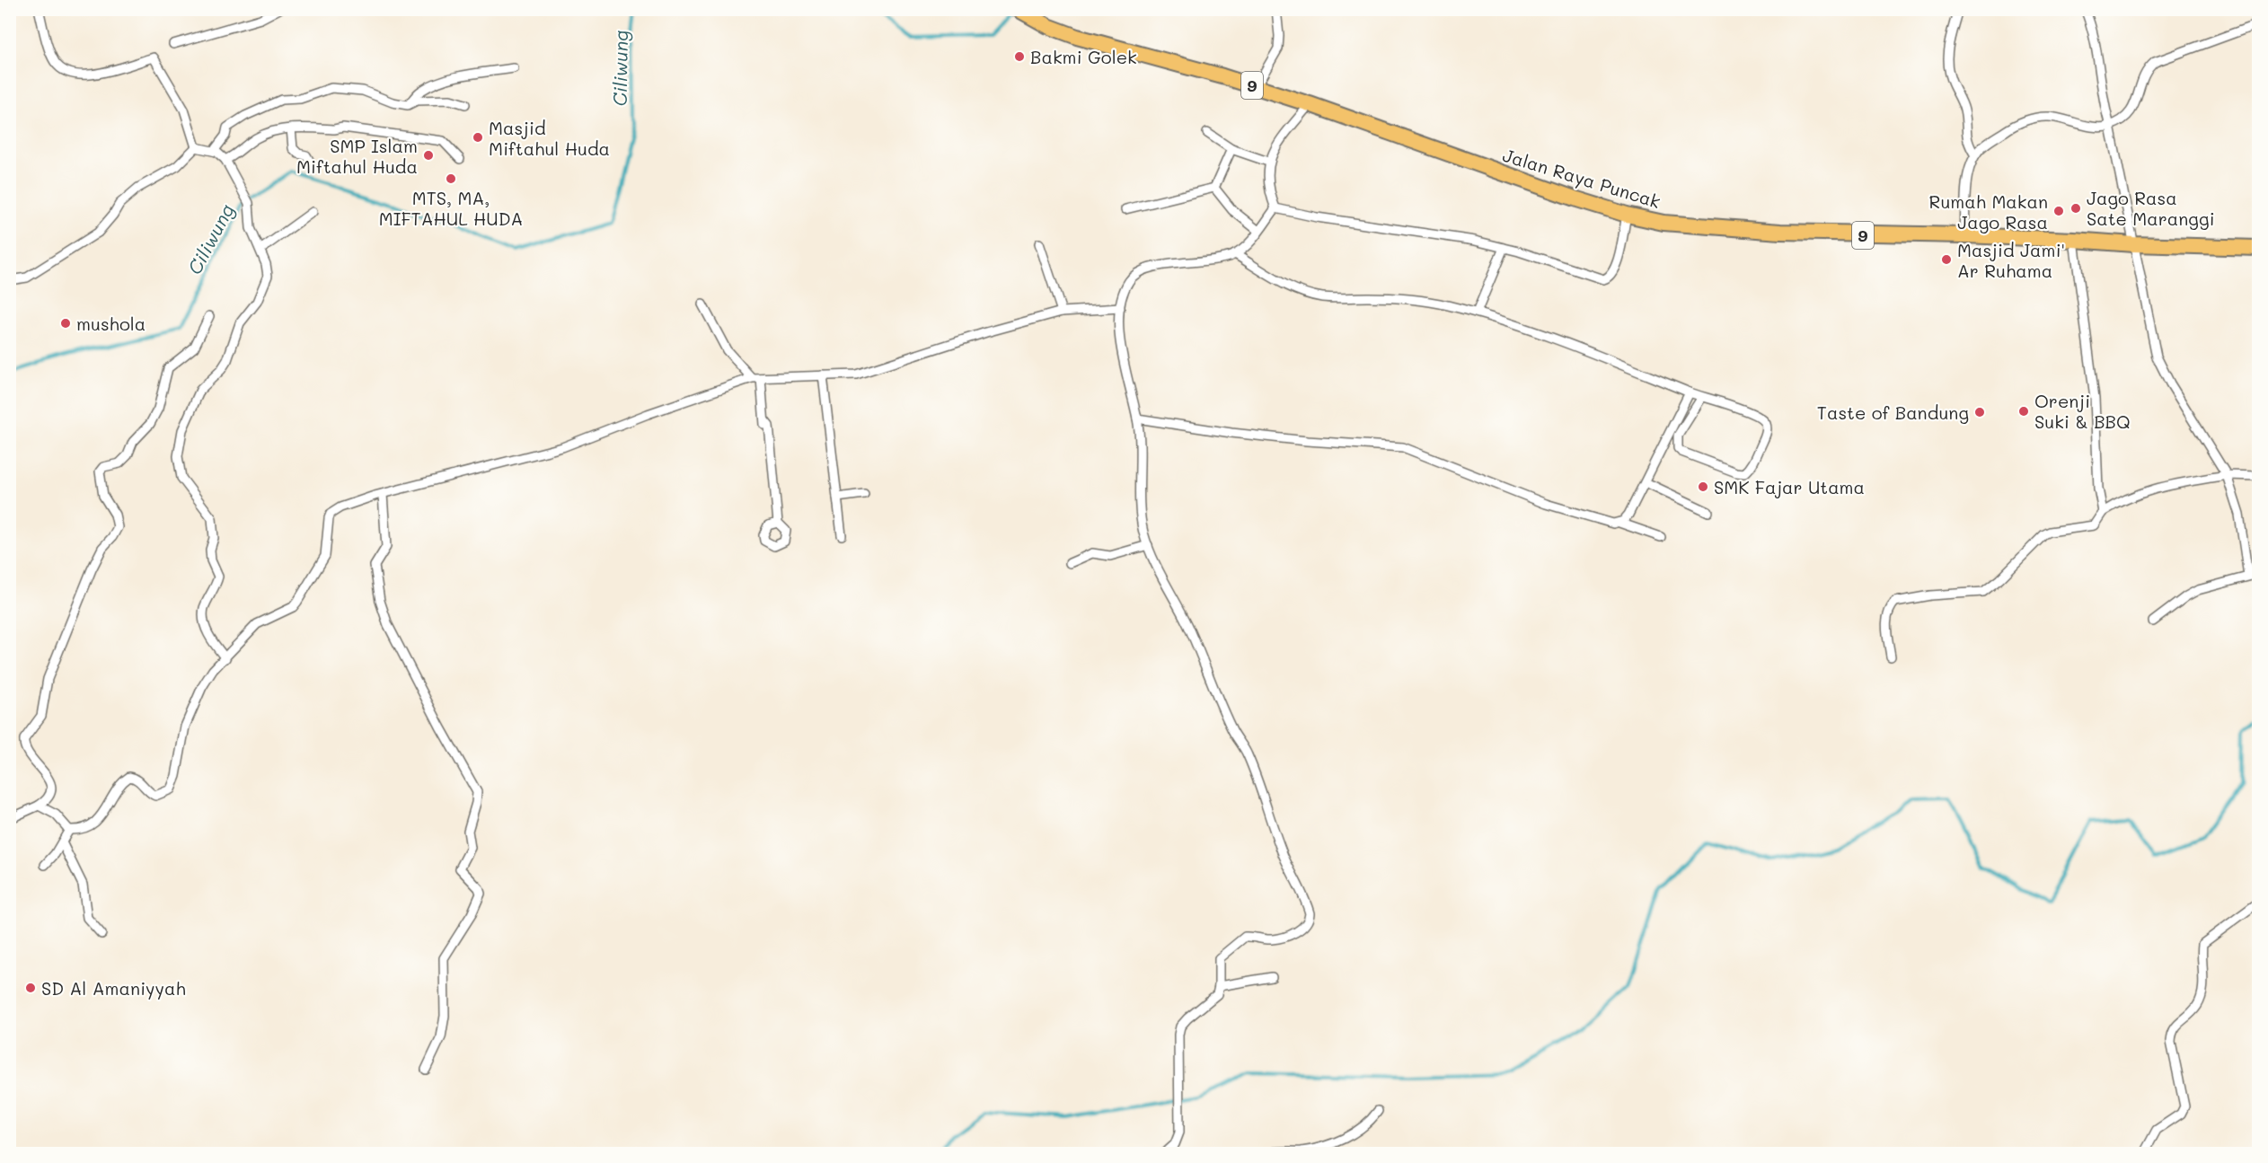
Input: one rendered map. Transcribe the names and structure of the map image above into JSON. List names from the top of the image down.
{
  "streets": {
    "highway": ["9", "Jalan Raya Puncak"]
  },
  "water": ["Ciliwung"],
  "places": [
    "Bakmi Golek",
    "Masjid Miftahul Huda",
    "SMP Islam Miftahul Huda",
    "MTS, MA, MIFTAHUL HUDA",
    "Jago Rasa Sate Maranggi",
    "Rumah Makan Jago Rasa",
    "Masjid Jami' Ar Ruhama",
    "mushola",
    "Orenji Suki & BBQ",
    "Taste of Bandung",
    "SMK Fajar Utama",
    "SD Al Amaniyyah"
  ]
}
